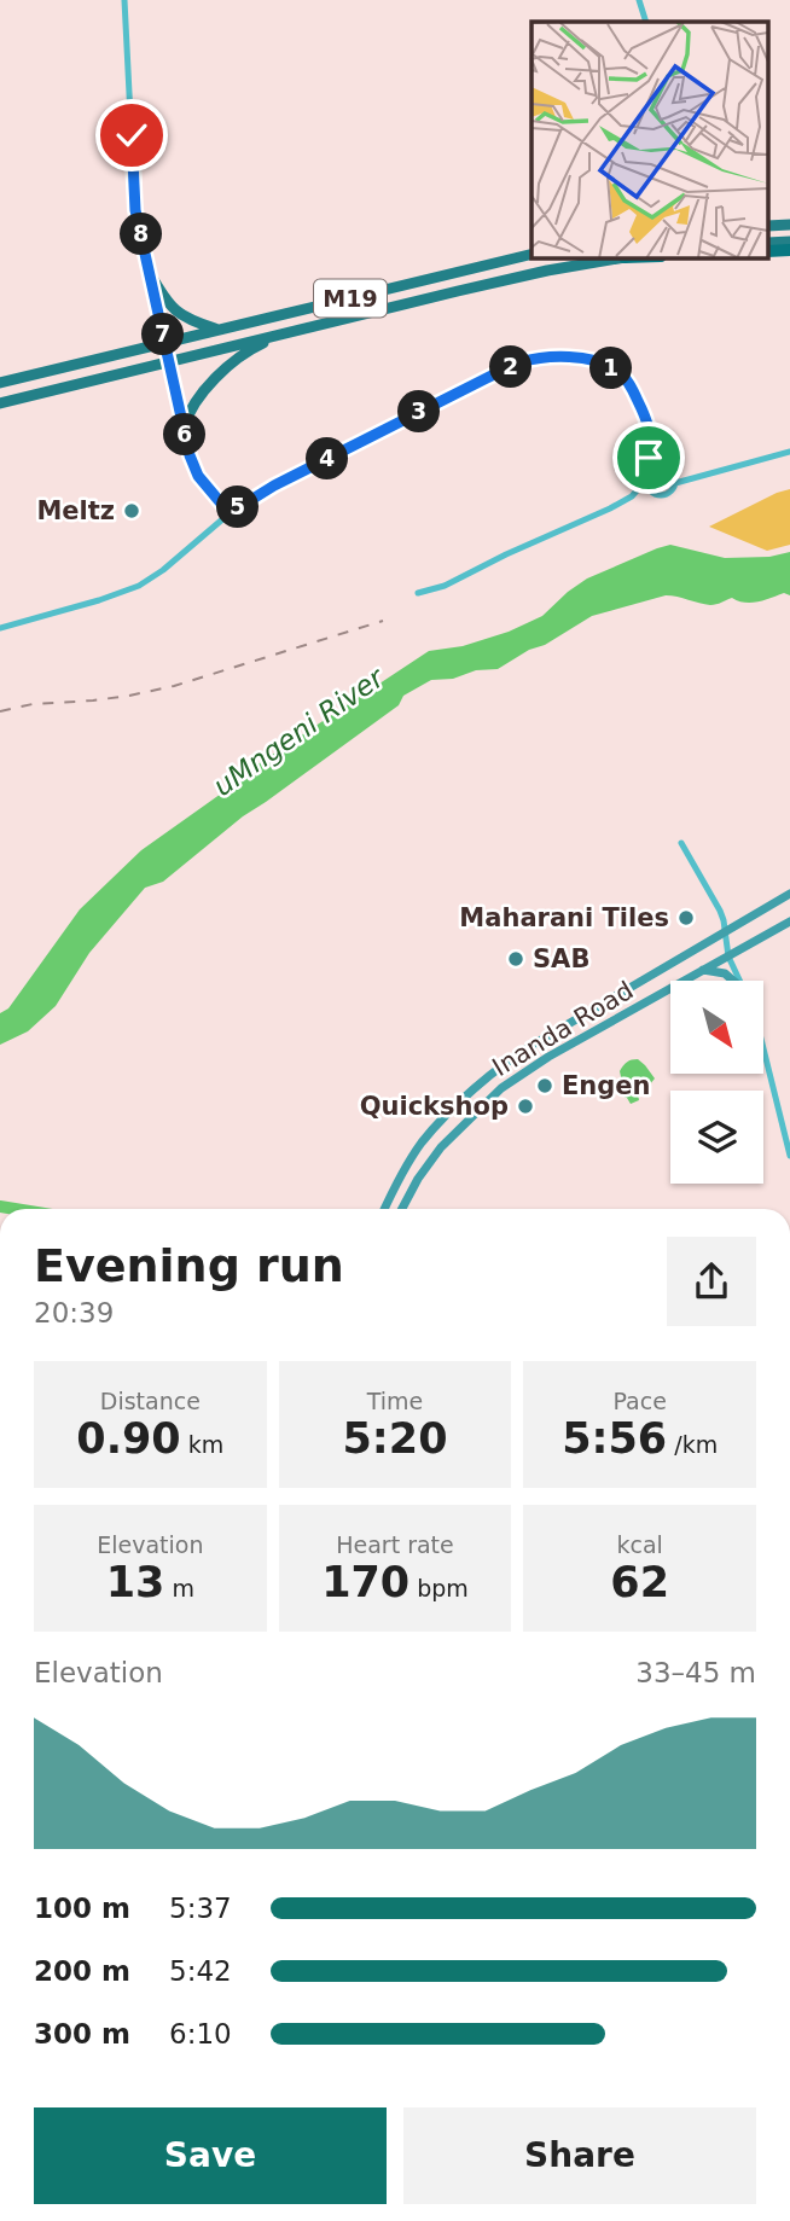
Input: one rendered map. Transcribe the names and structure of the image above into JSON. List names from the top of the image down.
{
  "streets": {
    "highway": ["M19"],
    "main road": ["Inanda Road"]
  },
  "water": ["uMngeni River"],
  "places": [
    "Meltz",
    "Maharani Tiles",
    "SAB",
    "Engen",
    "Quickshop"
  ],
  "north": "bottom right",
  "page": {
    "pins": [
      "8",
      "7",
      "2",
      "1",
      "3",
      "6",
      "4",
      "5"
    ],
    "heading": ["Evening run", "20:39"],
    "stats": [
      ["Distance", "0.90 km"],
      ["Time", "5:20"],
      ["Pace", "5:56 /km"],
      ["Elevation", "13 m"],
      ["Heart rate", "170 bpm"],
      ["kcal", "62"]
    ],
    "chart": ["Elevation", "33–45 m"],
    "list": [
      {
        "name": "100 m",
        "note": "5:37"
      },
      {
        "name": "200 m",
        "note": "5:42"
      },
      {
        "name": "300 m",
        "note": "6:10"
      }
    ],
    "buttons": ["Save", "Share"]
  }
}
